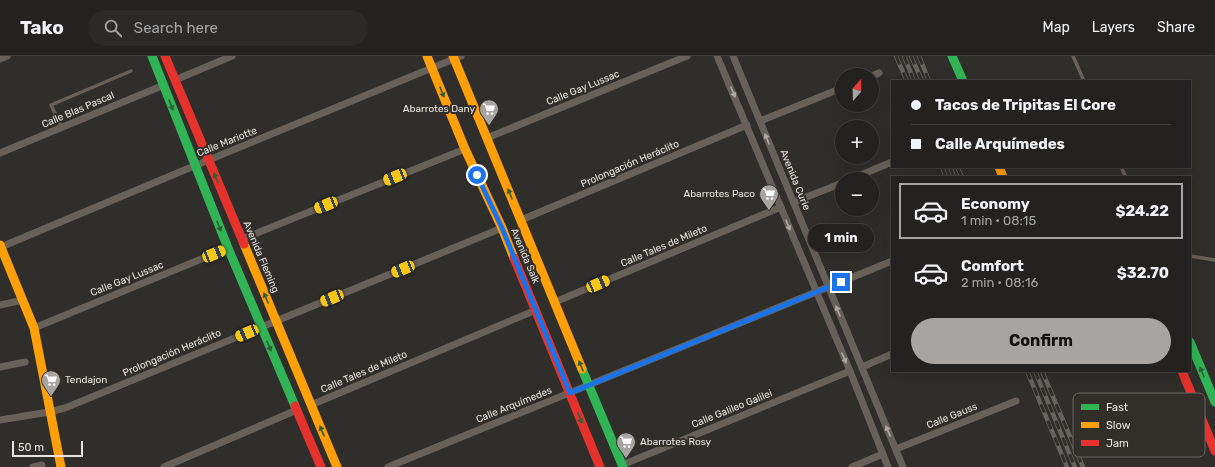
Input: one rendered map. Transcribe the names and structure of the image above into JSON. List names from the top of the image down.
{
  "streets": {
    "street": [
      "Calle Gay Lussac",
      "Calle Blas Pascal",
      "Calle Mariotte",
      "Prolongación Heráclito",
      "Avenida Curie",
      "Calle Tales de Mileto",
      "Avenida Salk",
      "Avenida Fleming",
      "Calle Arquímedes",
      "Calle Galileo Galilei",
      "Calle Gauss"
    ]
  },
  "crossings": [
    ["Calle Gay Lussac", "Avenida Salk"],
    ["Calle Mariotte", "Avenida Salk"],
    ["Calle Mariotte", "Avenida Fleming"],
    ["Prolongación Heráclito", "Avenida Salk"],
    ["Prolongación Heráclito", "Avenida Fleming"],
    ["Avenida Curie", "Calle Arquímedes"],
    ["Avenida Curie", "Calle Gauss"],
    ["Calle Tales de Mileto", "Avenida Salk"],
    ["Calle Tales de Mileto", "Avenida Fleming"],
    ["Avenida Salk", "Calle Arquímedes"],
    ["Avenida Salk", "Calle Galileo Galilei"]
  ],
  "places": {
    "supermarket": [
      "Abarrotes Dany",
      "Abarrotes Paco",
      "Tendajon",
      "Abarrotes Rosy"
    ]
  },
  "legend": ["Fast", "Slow", "Jam"],
  "scale_bar": "50 m",
  "north": "top",
  "page": {
    "header": "Tako",
    "search": "Search here",
    "nav": ["Map", "Layers", "Share"],
    "map_buttons": ["+", "−"],
    "banner": ["Tacos de Tripitas El Core", "Calle Arquímedes"],
    "list": [
      {
        "name": "Economy",
        "note": "1 min · 08:15",
        "value": "$24.22"
      },
      {
        "name": "Comfort",
        "note": "2 min · 08:16",
        "value": "$32.70"
      }
    ],
    "bubble": "1 min",
    "buttons": "Confirm",
    "scale": "50 m"
  }
}
